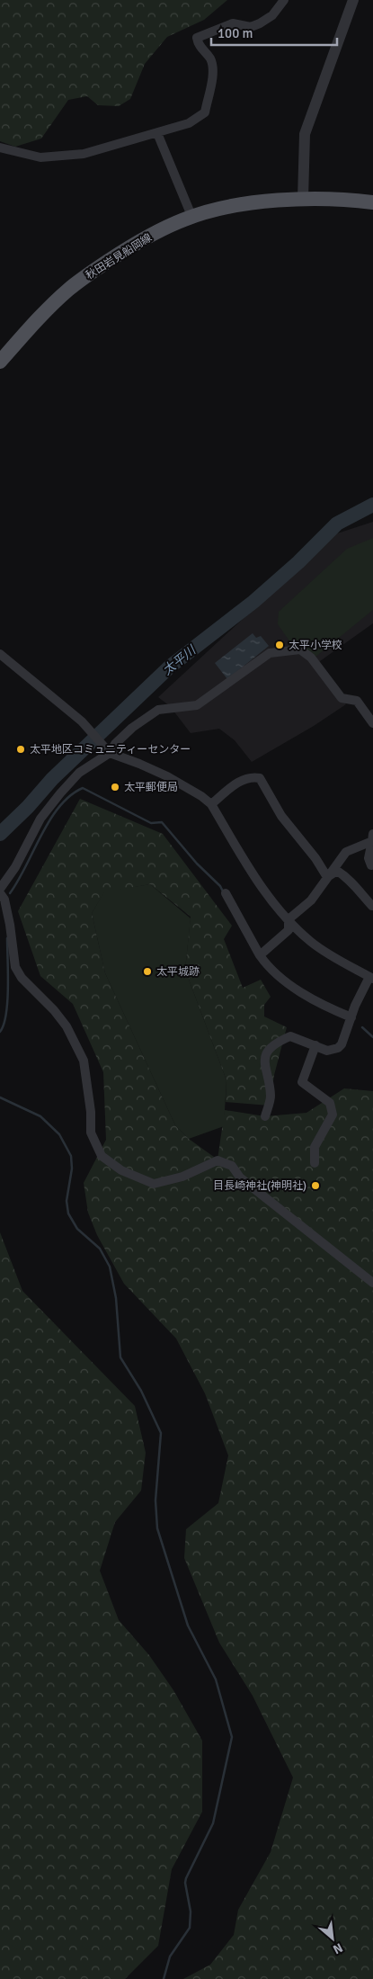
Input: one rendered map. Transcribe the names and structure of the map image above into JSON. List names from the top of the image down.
{
  "streets": {
    "main road": ["秋田岩見船岡線"]
  },
  "water": ["太平川"],
  "places": [
    "太平小学校",
    "太平地区コミュニティーセンター",
    "太平郵便局",
    "太平城跡",
    "目長崎神社(神明社)"
  ],
  "scale_bar": "100 m",
  "north": "bottom right"
}
